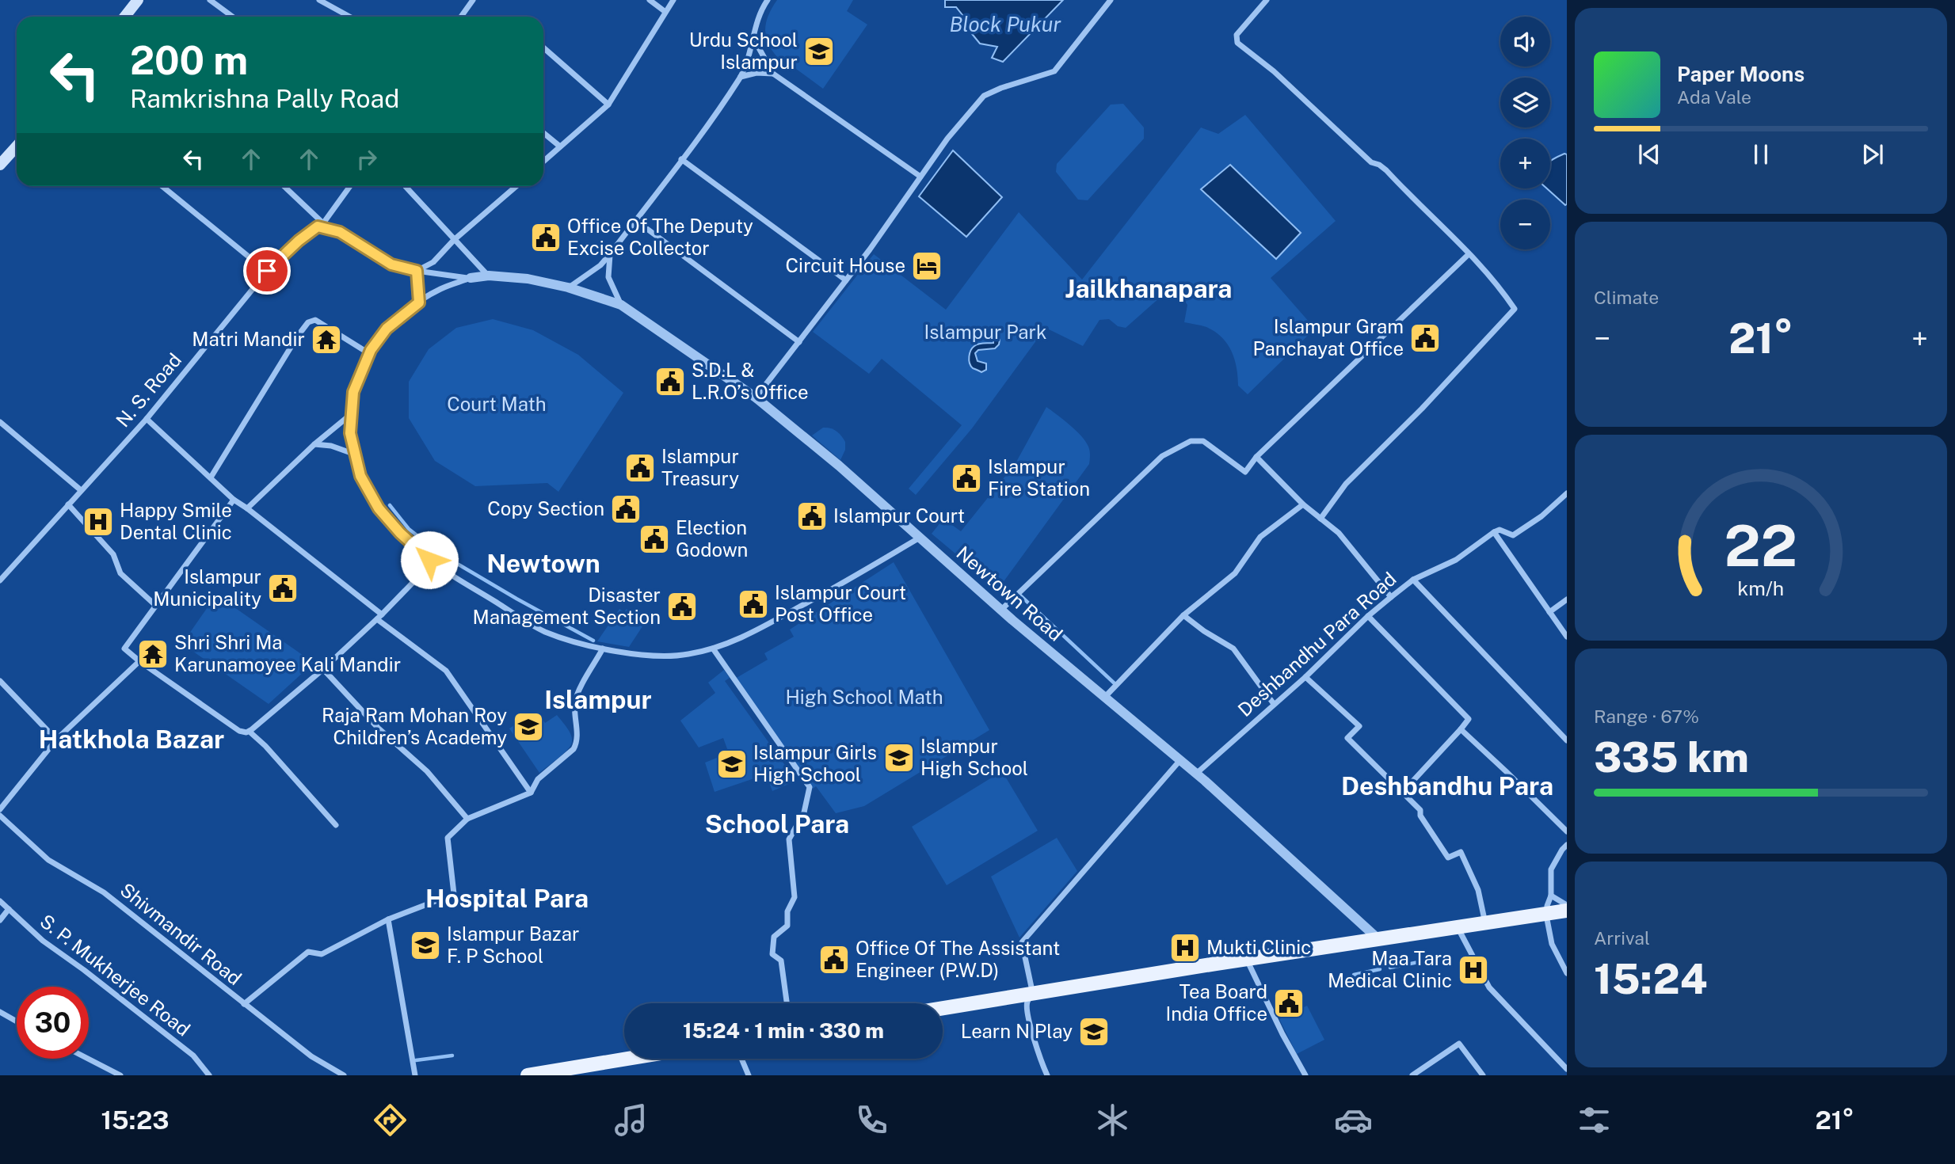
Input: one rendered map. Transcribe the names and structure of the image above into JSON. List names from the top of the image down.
{
  "streets": {
    "street": [
      "N. S. Road",
      "Newtown Road",
      "Deshbandhu Para Road",
      "Shivmandir Road",
      "S. P. Mukherjee Road"
    ]
  },
  "crossings": [
    ["Newtown Road", "Deshbandhu Para Road"]
  ],
  "districts": [
    "Jailkhanapara",
    "Newtown",
    "Islampur",
    "Hatkhola Bazar",
    "Deshbandhu Para",
    "School Para",
    "Hospital Para"
  ],
  "water": ["Block Pukur"],
  "parks": ["Islampur Park", "Court Math", "High School Math"],
  "places": {
    "school or university": [
      "Urdu School Islampur",
      "Raja Ram Mohan Roy Children’s Academy",
      "Islampur High School",
      "Islampur Girls High School",
      "Islampur Bazar F. P School",
      "Learn N Play"
    ],
    "public building": [
      "Office Of The Deputy Excise Collector",
      "Islampur Gram Panchayat Office",
      "S.D.L & L.R.O’s Office",
      "Islampur Treasury",
      "Islampur Fire Station",
      "Copy Section",
      "Islampur Court",
      "Election Godown",
      "Islampur Municipality",
      "Islampur Court Post Office",
      "Disaster Management Section",
      "Office Of The Assistant Engineer (P.W.D)",
      "Tea Board India Office"
    ],
    "hotel": ["Circuit House"],
    "temple": ["Matri Mandir", "Shri Shri Ma Karunamoyee Kali Mandir"],
    "hospital": ["Happy Smile Dental Clinic", "Mukti Clinic", "Maa Tara Medical Clinic"]
  },
  "page": {
    "map_buttons": ["+", "−"],
    "turn": ["200 m", "Ramkrishna Pally Road"],
    "song": ["Paper Moons", "Ada Vale"],
    "tile": [
      "Climate",
      ["Range · 67%", "335 km"],
      ["Arrival", "15:24"]
    ],
    "heat": ["−", "21°", "+"],
    "limit": "30",
    "trip": "15:24 · 1 min · 330 m",
    "tabs": ["15:23", "21°"],
    "gauge": ["22", "km/h"]
  }
}
